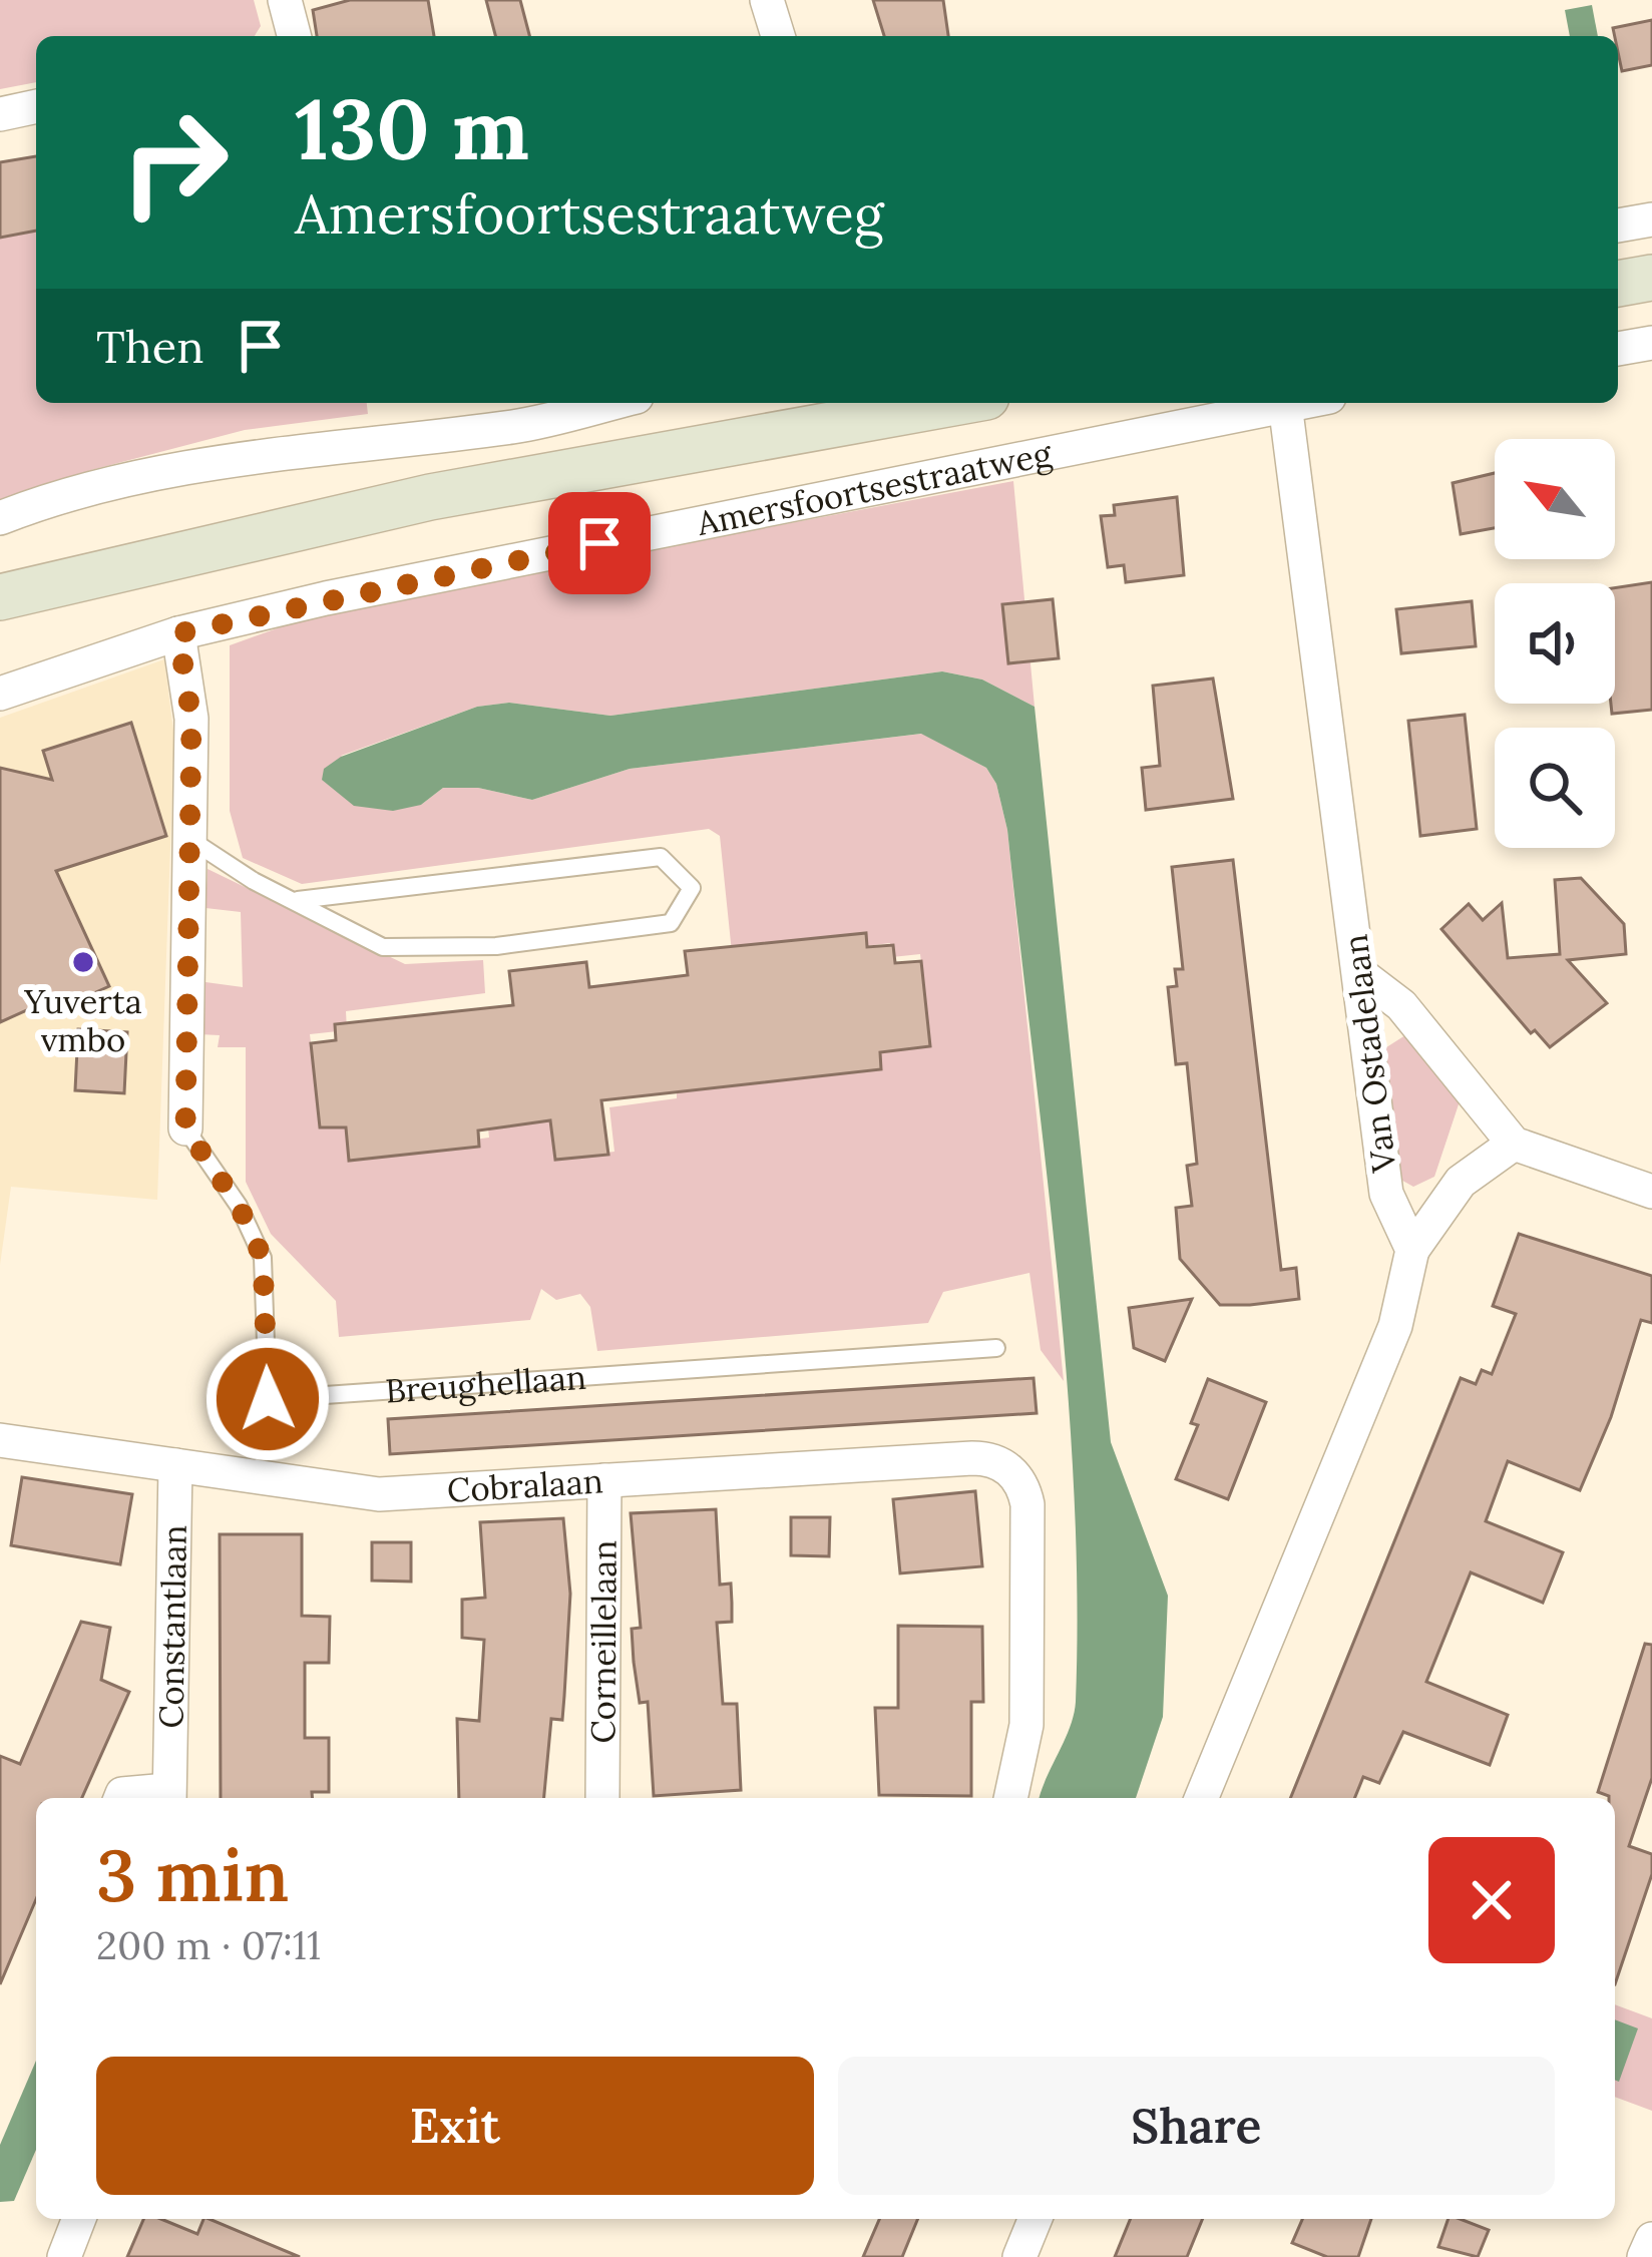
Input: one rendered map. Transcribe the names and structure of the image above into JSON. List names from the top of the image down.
{
  "streets": {
    "main road": ["Amersfoortsestraatweg"],
    "street": [
      "Van Ostadelaan",
      "Breughellaan",
      "Cobralaan",
      "Constantlaan",
      "Corneillelaan"
    ]
  },
  "crossings": [
    ["Amersfoortsestraatweg", "Van Ostadelaan"],
    ["Amersfoortsestraatweg", "Breughellaan"],
    ["Cobralaan", "Constantlaan"],
    ["Cobralaan", "Corneillelaan"]
  ],
  "places": ["Yuverta vmbo"],
  "north": "top left",
  "page": {
    "turn": ["130 m", "Amersfoortsestraatweg"],
    "then": "Then",
    "heading": ["3 min", "200 m · 07:11"],
    "buttons": ["Exit", "Share"]
  }
}
